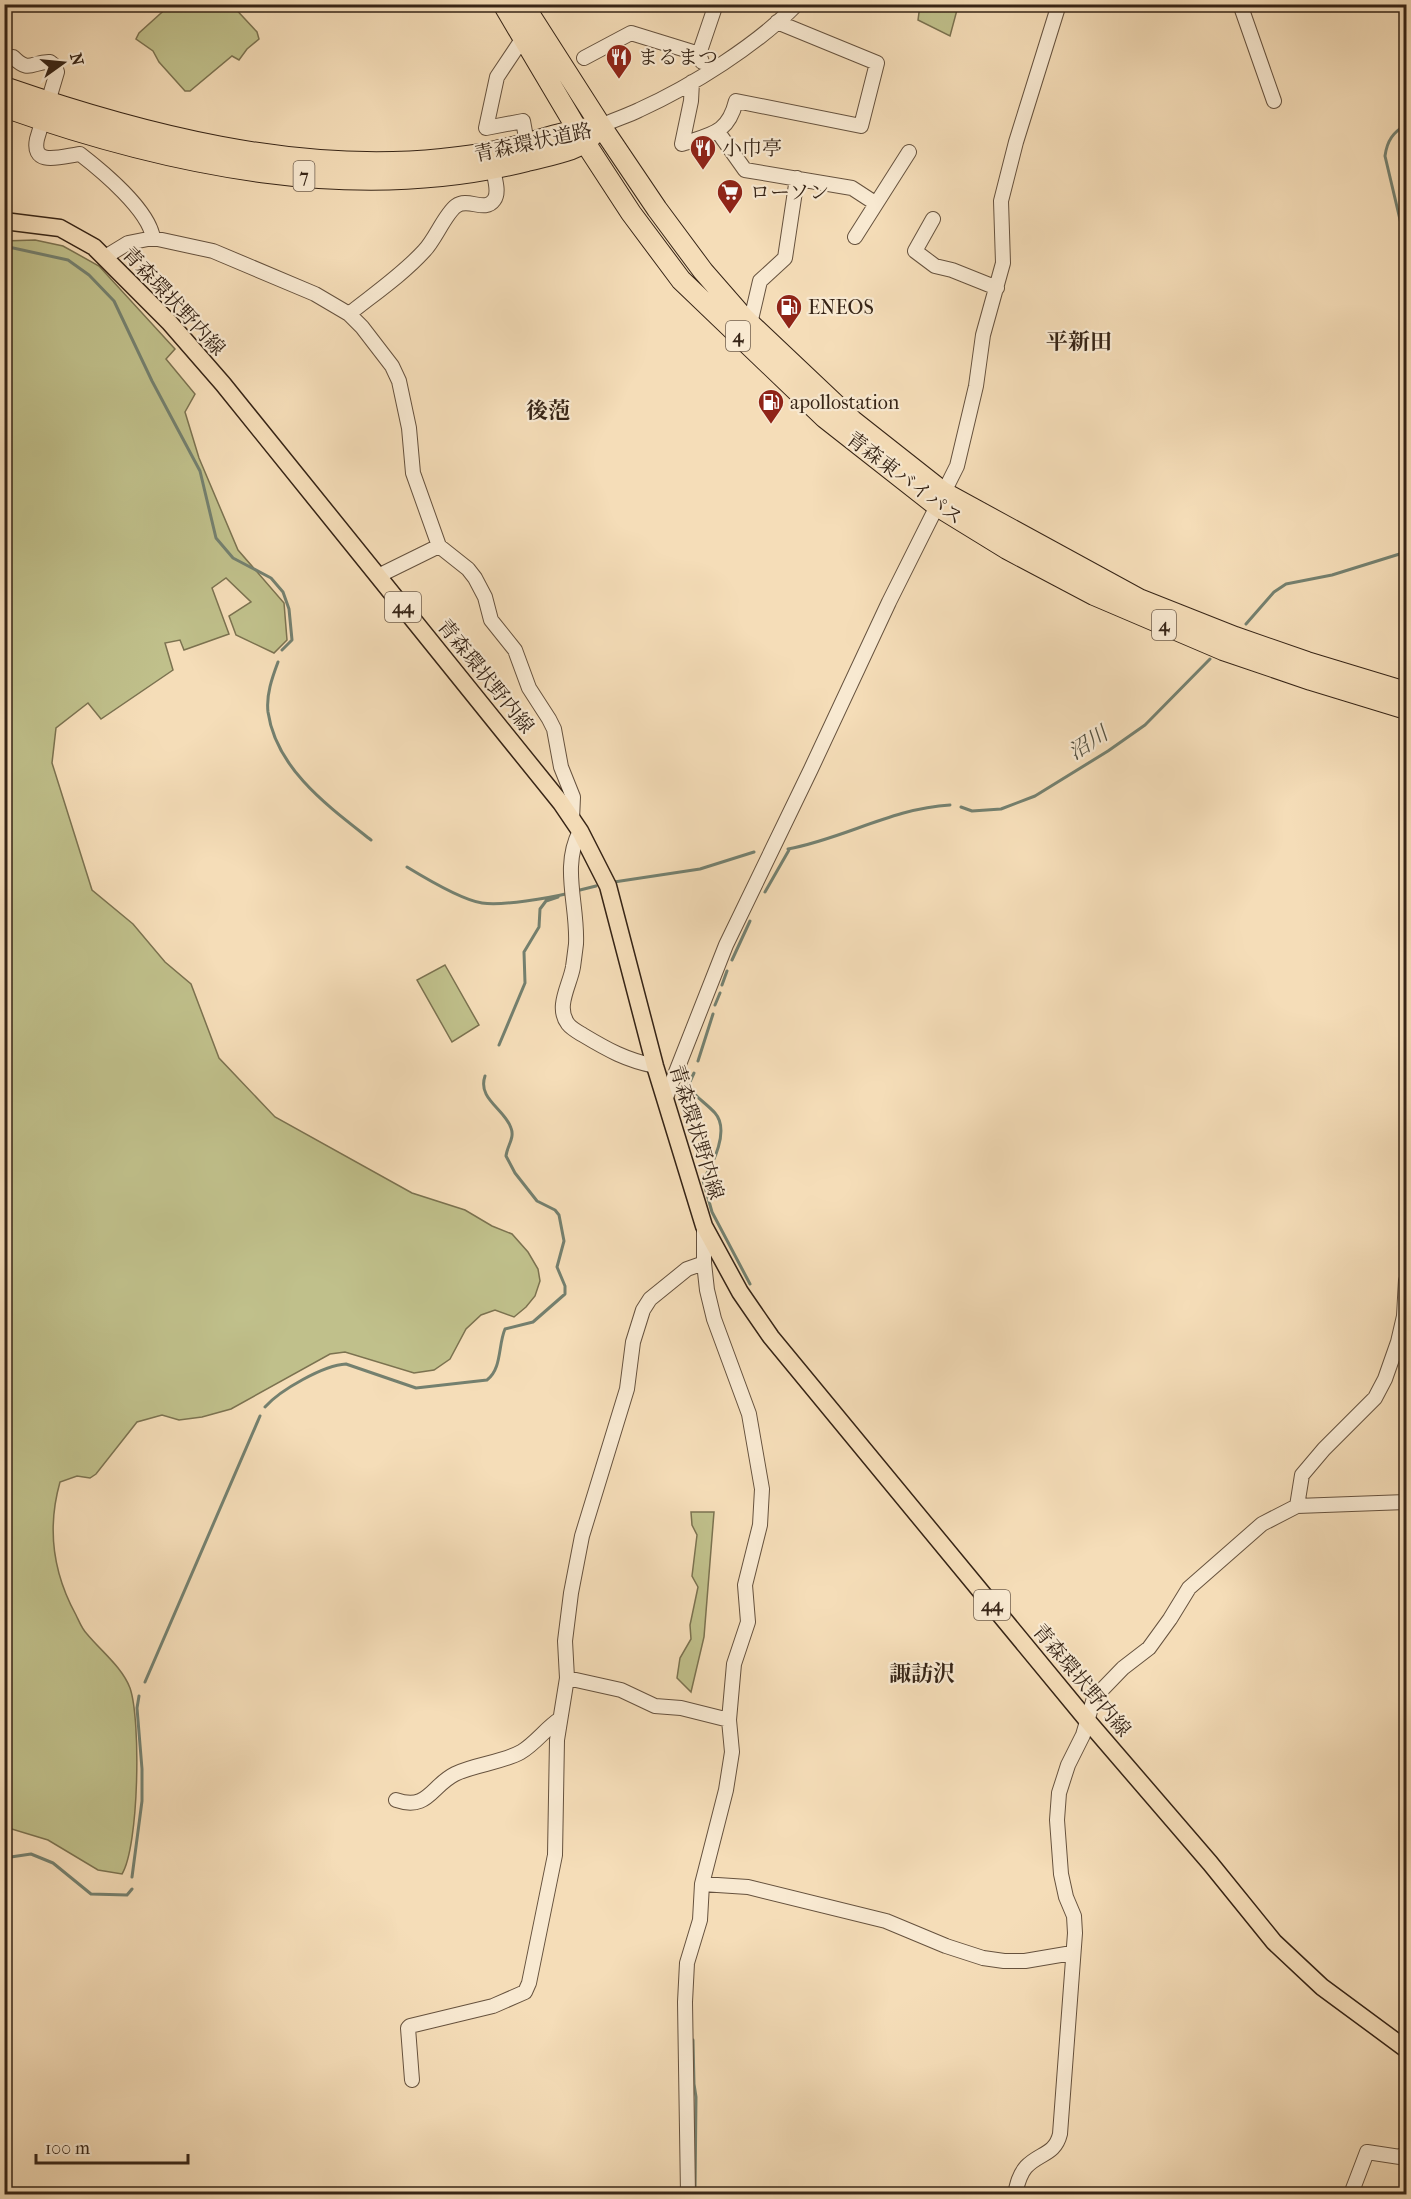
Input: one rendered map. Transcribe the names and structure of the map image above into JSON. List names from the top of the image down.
{
  "streets": {
    "highway": [
      "青森環状道路",
      "7",
      "4",
      "青森東バイパス"
    ],
    "main road": ["青森環状野内線", "44"]
  },
  "crossings": [
    ["青森環状道路", "青森東バイパス"]
  ],
  "districts": ["平新田", "後萢", "諏訪沢"],
  "water": ["沼川"],
  "places": {
    "restaurant": ["まるまつ", "小巾亭"],
    "supermarket": ["ローソン"],
    "fuel station": ["ENEOS", "apollostation"]
  },
  "scale_bar": "100 m",
  "north": "right"
}
